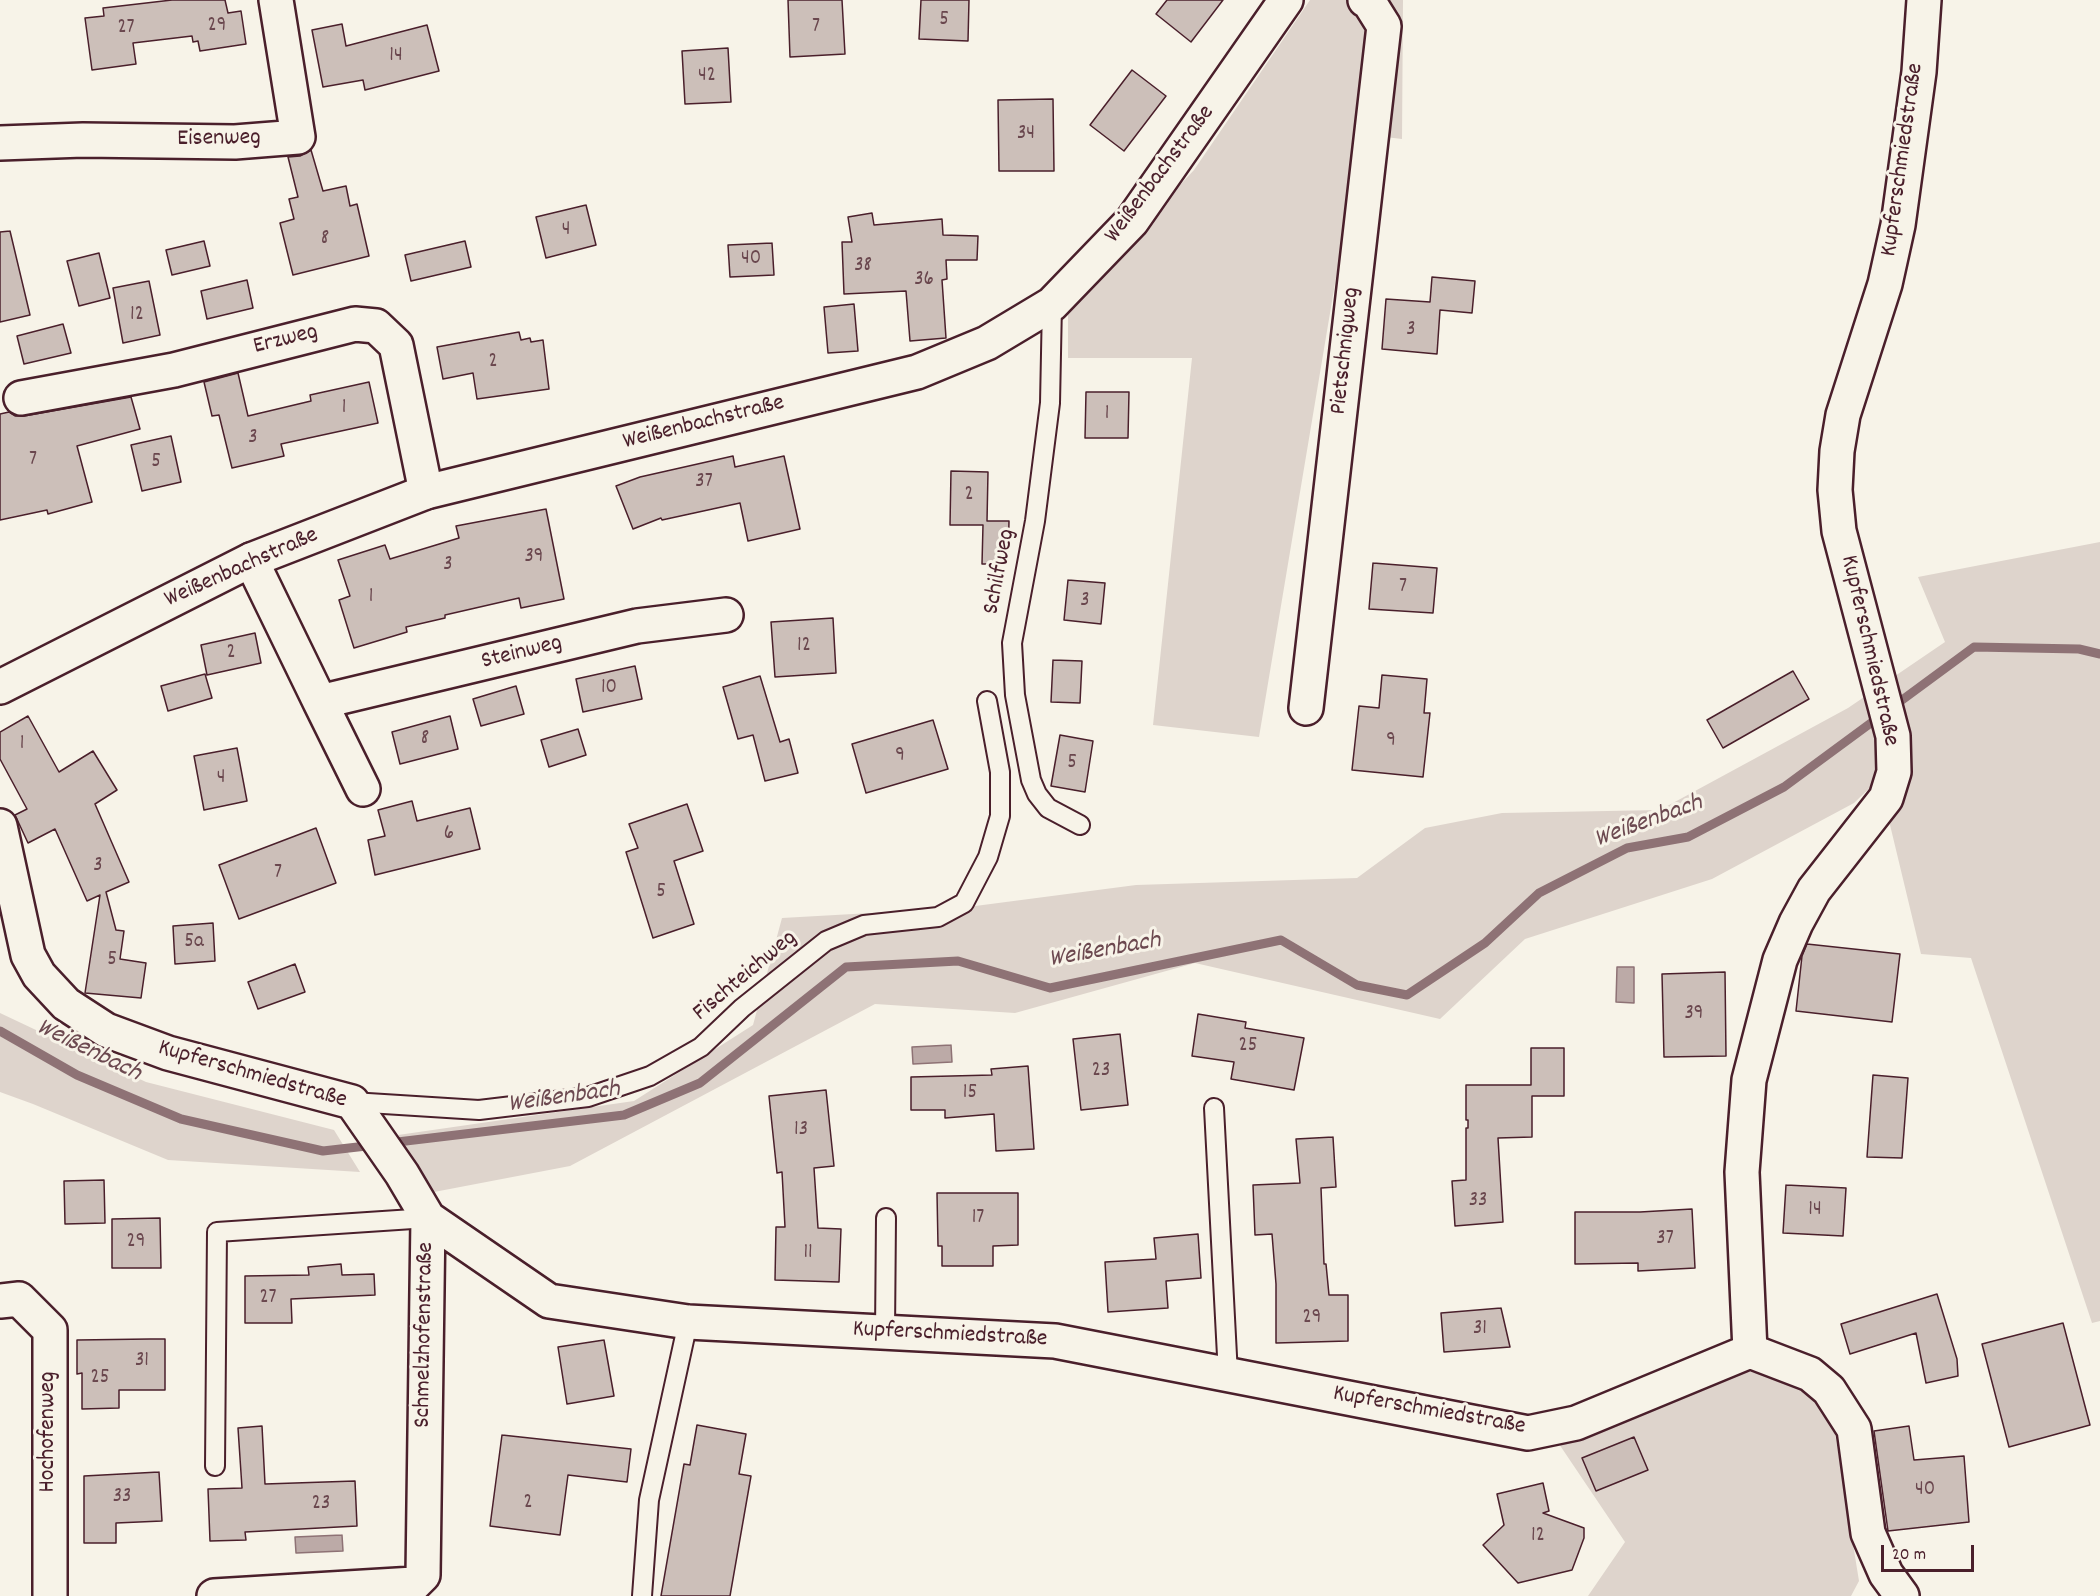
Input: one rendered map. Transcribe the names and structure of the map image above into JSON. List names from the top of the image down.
{
  "streets": {
    "street": [
      "Eisenweg",
      "Kupferschmiedstraße",
      "Weißenbachstraße",
      "Erzweg",
      "Pietschnigweg",
      "Steinweg",
      "Schmelzhofenstraße",
      "Hochofenweg"
    ],
    "lane": ["Schilfweg", "Fischteichweg"]
  },
  "crossings": [
    ["Kupferschmiedstraße", "Fischteichweg"],
    ["Kupferschmiedstraße", "Schmelzhofenstraße"],
    ["Weißenbachstraße", "Erzweg"],
    ["Weißenbachstraße", "Schilfweg"]
  ],
  "water": ["Weißenbach"],
  "house_numbers": [
    "5",
    "29",
    "7",
    "27",
    "14",
    "42",
    "34",
    "4",
    "8",
    "40",
    "38",
    "36",
    "12",
    "3",
    "2",
    "1",
    "1",
    "3",
    "7",
    "5",
    "37",
    "2",
    "39",
    "3",
    "7",
    "1",
    "3",
    "12",
    "2",
    "10",
    "8",
    "9",
    "1",
    "9",
    "5",
    "4",
    "6",
    "3",
    "7",
    "5",
    "5a",
    "5",
    "39",
    "25",
    "23",
    "15",
    "13",
    "33",
    "14",
    "17",
    "37",
    "29",
    "11",
    "27",
    "29",
    "31",
    "31",
    "25",
    "40",
    "33",
    "2",
    "23",
    "12"
  ],
  "scale_bar": "20 m"
}
